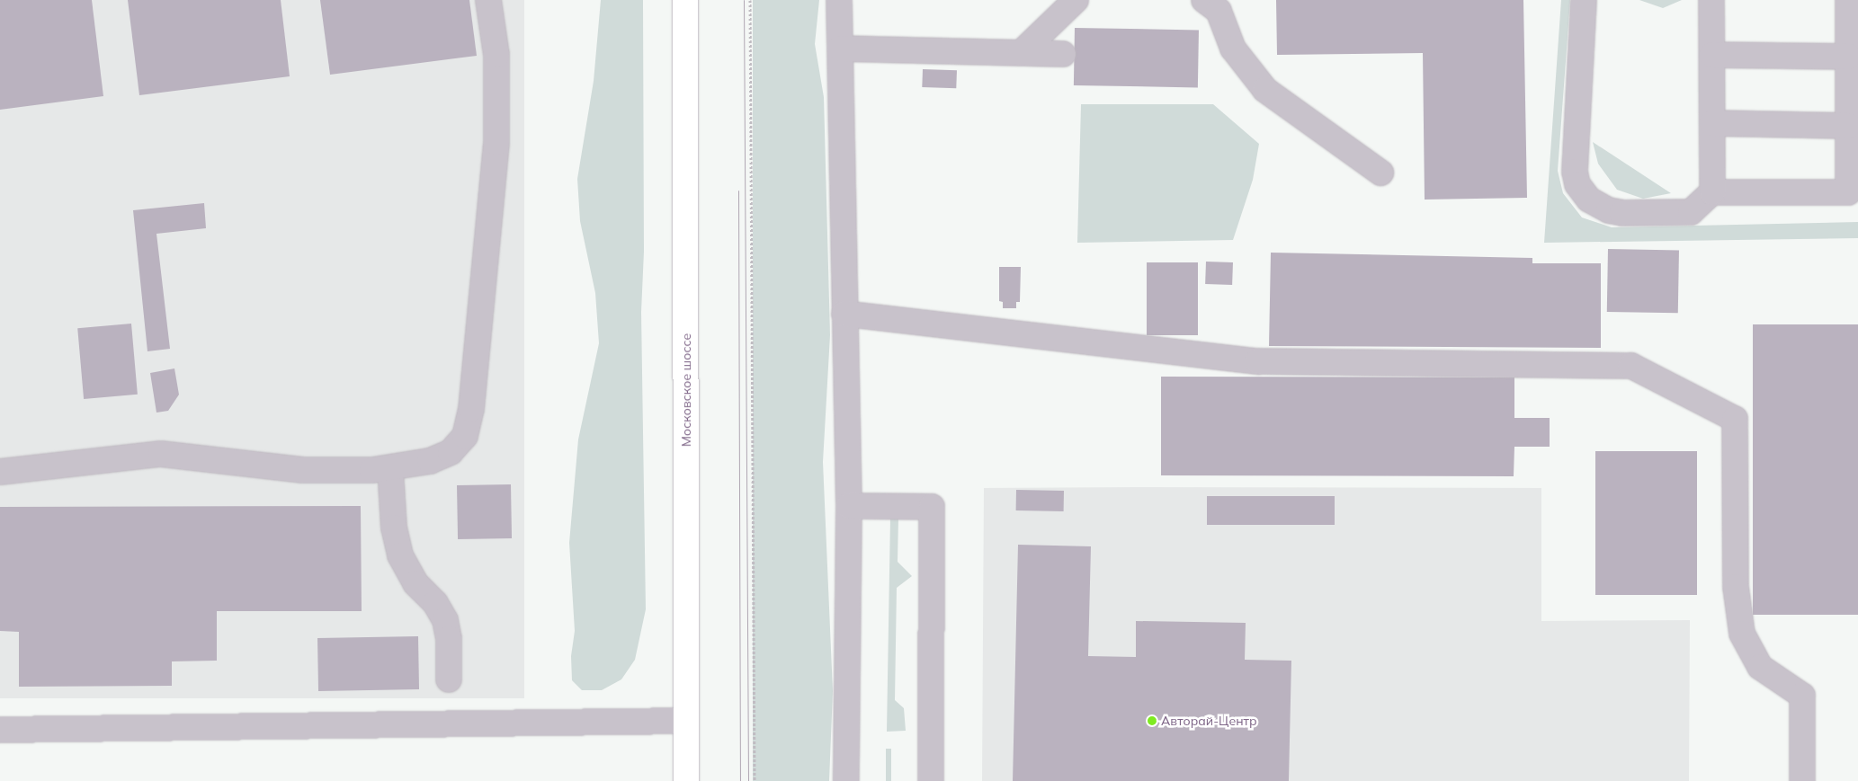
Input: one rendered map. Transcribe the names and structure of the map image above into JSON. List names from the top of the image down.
{
  "streets": {
    "main road": ["Московское шоссе"]
  },
  "places": ["Авторай-Центр"]
}
